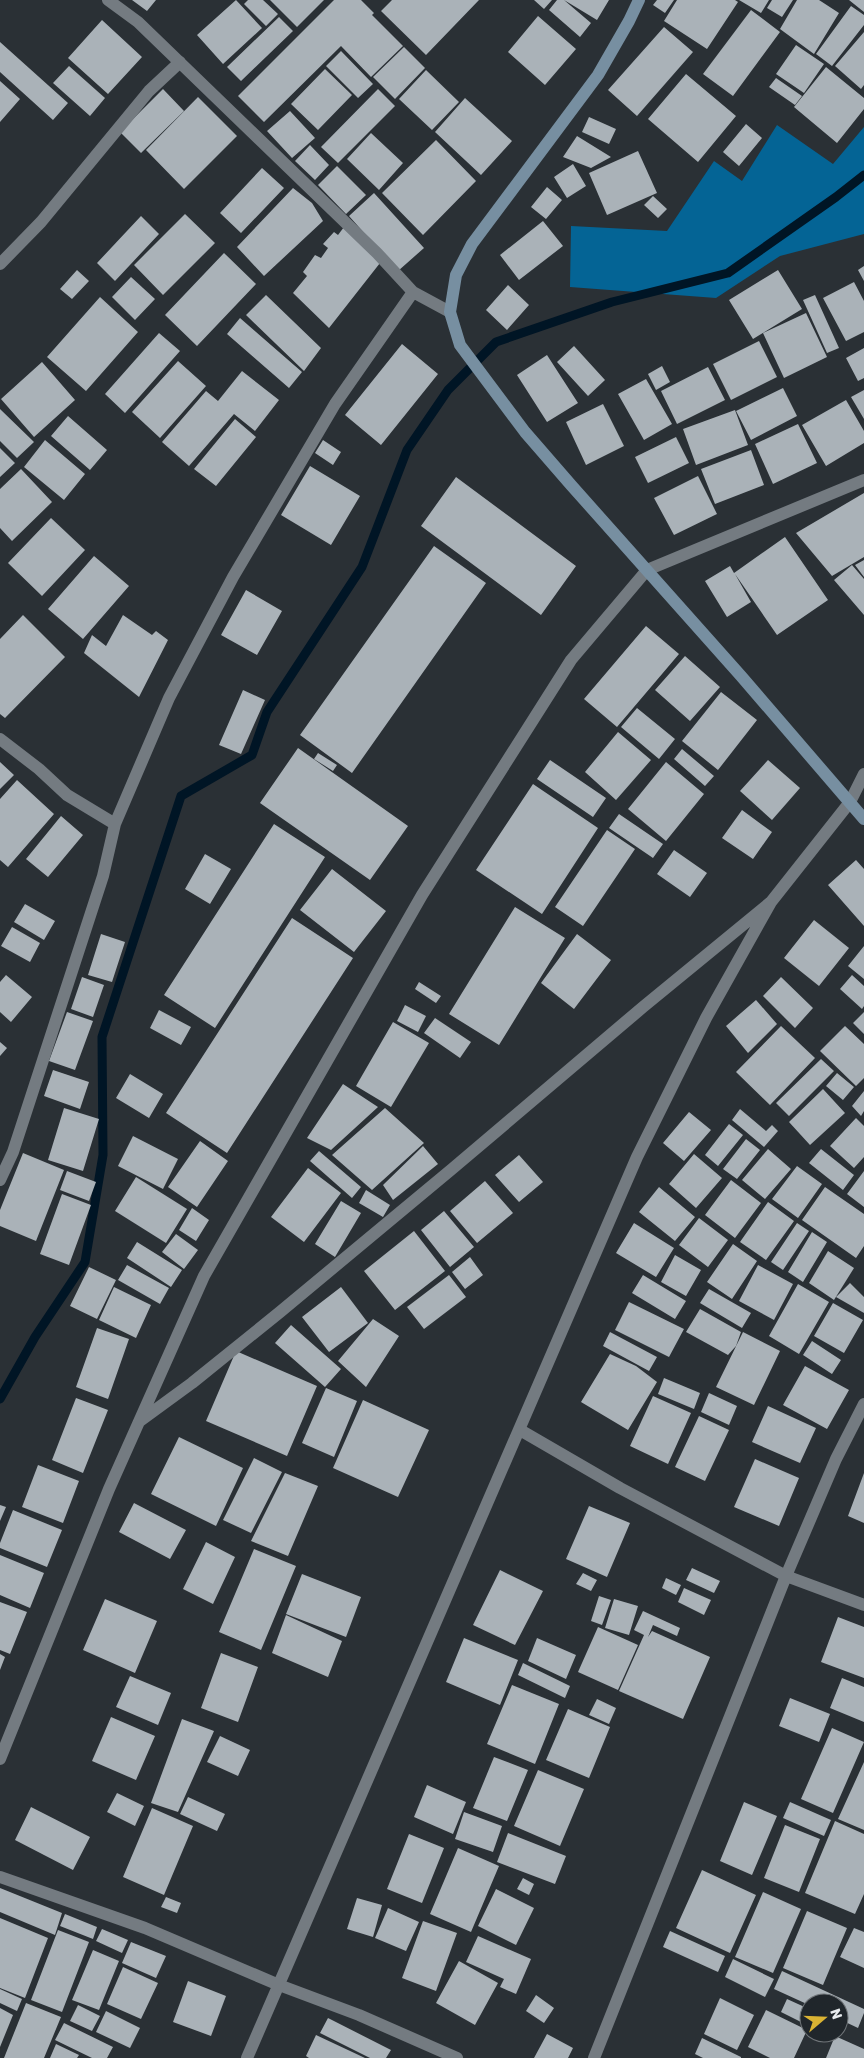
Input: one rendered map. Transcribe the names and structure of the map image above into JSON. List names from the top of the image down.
{
  "north": "right"
}
